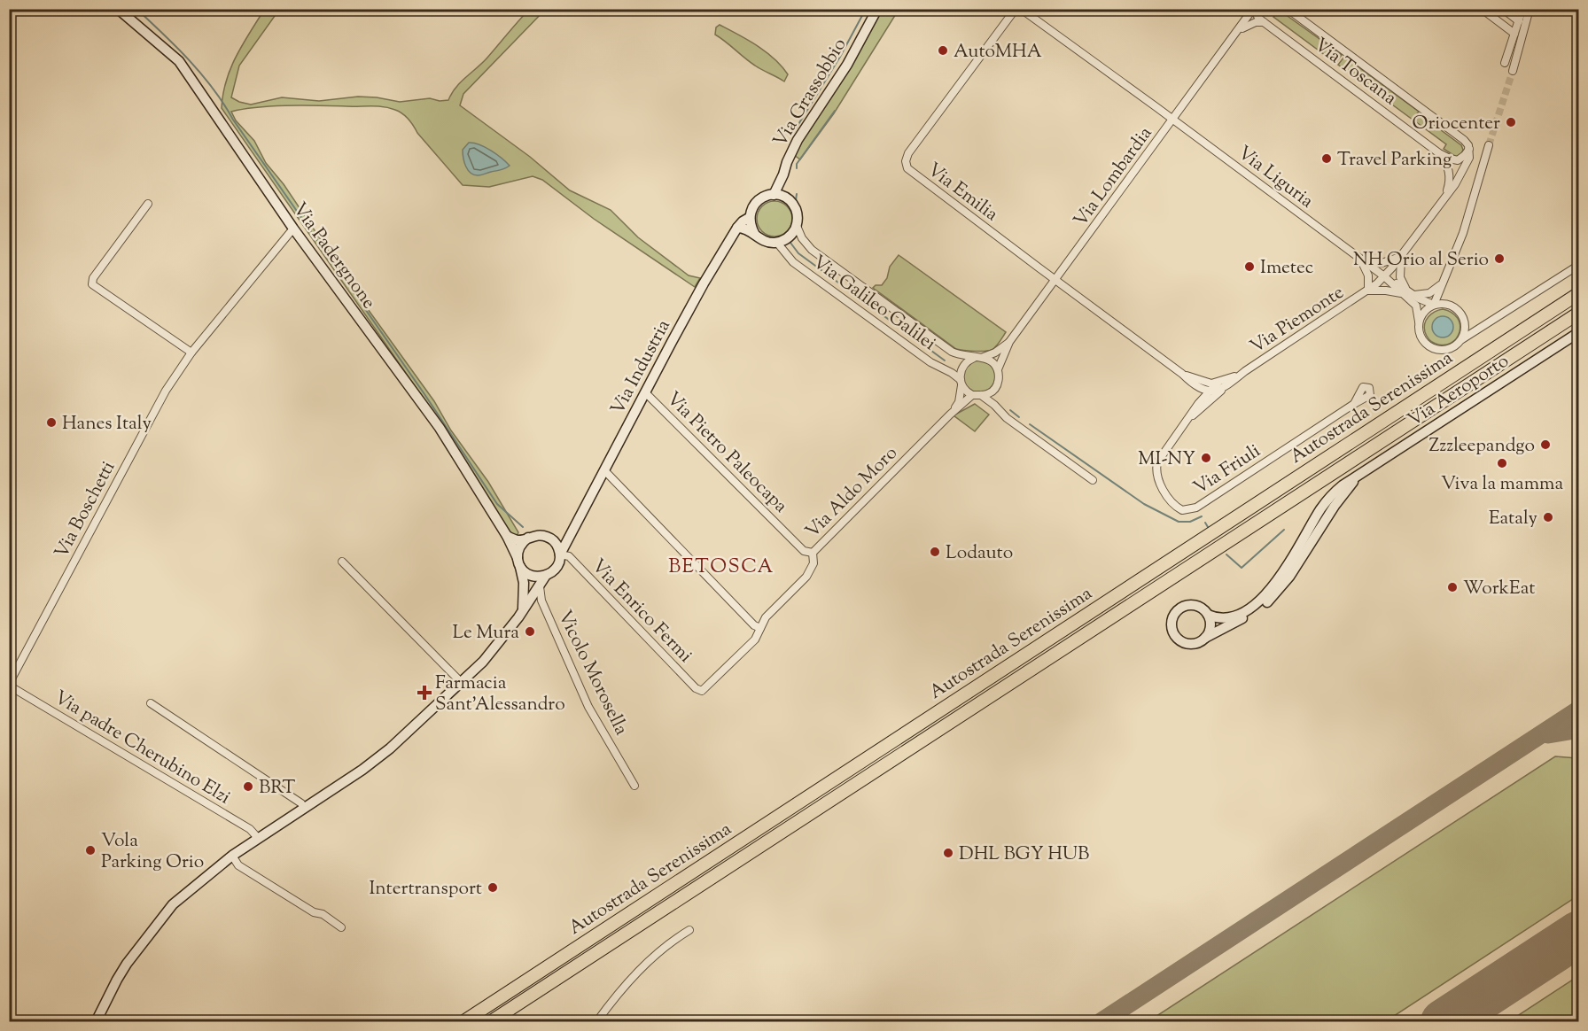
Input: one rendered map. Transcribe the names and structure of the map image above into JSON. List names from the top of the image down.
{
  "streets": {
    "highway": ["Autostrada Serenissima"],
    "street": [
      "Via Toscana",
      "Via Grassobbio",
      "Via Lombardia",
      "Via Liguria",
      "Via Emilia",
      "Via Padergnone",
      "Via Galileo Galilei",
      "Via Piemonte",
      "Via Industria",
      "Via Aeroporto",
      "Via Pietro Paleocapa",
      "Via Friuli",
      "Via Aldo Moro",
      "Via Boschetti",
      "Via Enrico Fermi",
      "Vicolo Morosella",
      "Via padre Cherubino Elzi"
    ]
  },
  "crossings": [
    ["Via Toscana", "Via Lombardia"],
    ["Via Toscana", "Via Piemonte"],
    ["Via Grassobbio", "Via Galileo Galilei"],
    ["Via Grassobbio", "Via Industria"],
    ["Via Lombardia", "Via Liguria"],
    ["Via Lombardia", "Via Emilia"],
    ["Via Lombardia", "Via Galileo Galilei"],
    ["Via Lombardia", "Via Aldo Moro"],
    ["Via Liguria", "Via Piemonte"],
    ["Via Padergnone", "Via Industria"],
    ["Via Padergnone", "Via Boschetti"],
    ["Via Padergnone", "Via Enrico Fermi"],
    ["Via Galileo Galilei", "Via Industria"],
    ["Via Galileo Galilei", "Via Aldo Moro"],
    ["Via Piemonte", "Via Friuli"],
    ["Via Industria", "Via Pietro Paleocapa"],
    ["Via Industria", "Via Enrico Fermi"],
    ["Via Pietro Paleocapa", "Via Aldo Moro"],
    ["Via Aldo Moro", "Via Enrico Fermi"],
    ["Via Boschetti", "Via padre Cherubino Elzi"]
  ],
  "districts": ["BETOSCA"],
  "places": {
    "other": [
      "AutoMHA",
      "Oriocenter",
      "Travel Parking",
      "NH Orio al Serio",
      "Imetec",
      "Hanes Italy",
      "Zzzleepandgo",
      "MI-NY",
      "Viva la mamma",
      "Eataly",
      "Lodauto",
      "WorkEat",
      "Le Mura",
      "BRT",
      "Vola Parking Orio",
      "DHL BGY HUB",
      "Intertransport"
    ],
    "health": ["Farmacia Sant'Alessandro"]
  }
}
